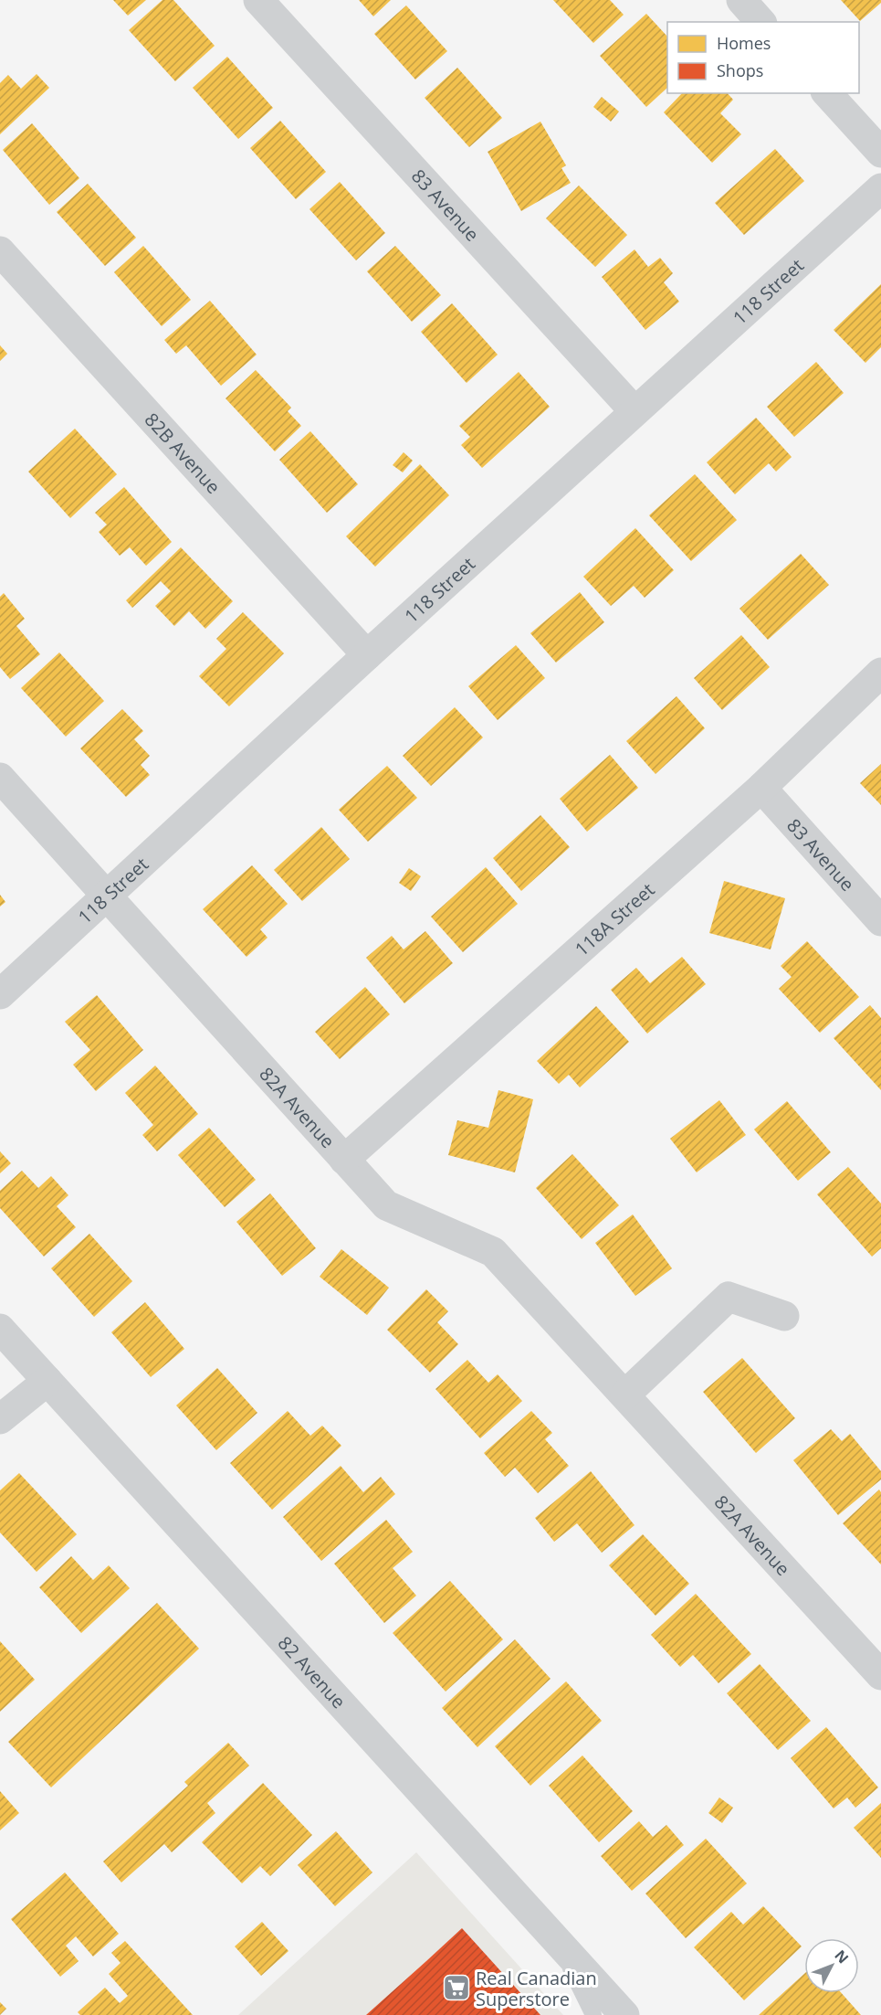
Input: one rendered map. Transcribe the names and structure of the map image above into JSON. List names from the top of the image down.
{
  "streets": {
    "street": [
      "83 Avenue",
      "118 Street",
      "82B Avenue",
      "118A Street",
      "82A Avenue",
      "82 Avenue"
    ]
  },
  "crossings": [
    ["83 Avenue", "118 Street"],
    ["83 Avenue", "118A Street"],
    ["118 Street", "82B Avenue"],
    ["118 Street", "82A Avenue"],
    ["118A Street", "82A Avenue"]
  ],
  "places": {
    "supermarket": ["Real Canadian Superstore"]
  },
  "legend": ["Homes", "Shops"],
  "north": "top right"
}
